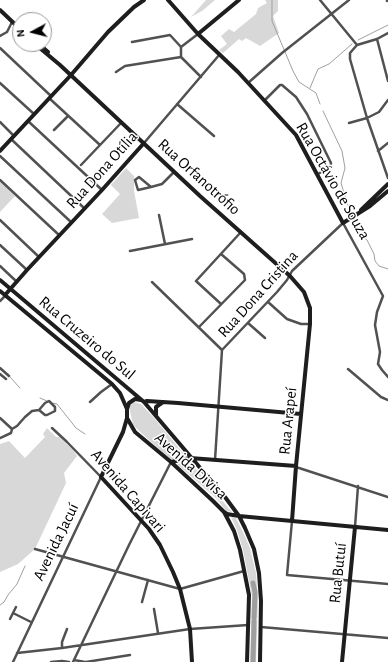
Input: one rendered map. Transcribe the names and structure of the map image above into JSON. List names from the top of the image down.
{
  "streets": {
    "street": [
      "Rua Dona Otília",
      "Rua Orfanotrófio",
      "Rua Octávio de Souza",
      "Rua Dona Cristina",
      "Rua Cruzeiro do Sul",
      "Rua Arapeí",
      "Avenida Divisa",
      "Avenida Capivari",
      "Avenida Jacuí",
      "Rua Butuí"
    ]
  },
  "crossings": [
    ["Rua Dona Otília", "Rua Orfanotrófio"],
    ["Rua Dona Otília", "Rua Octávio de Souza"],
    ["Rua Dona Otília", "Rua Cruzeiro do Sul"],
    ["Rua Orfanotrófio", "Rua Dona Cristina"],
    ["Rua Orfanotrófio", "Rua Arapeí"],
    ["Rua Octávio de Souza", "Rua Dona Cristina"],
    ["Rua Dona Cristina", "Rua Arapeí"],
    ["Rua Cruzeiro do Sul", "Avenida Divisa"],
    ["Rua Arapeí", "Rua Butuí"],
    ["Avenida Divisa", "Avenida Jacuí"],
    ["Avenida Capivari", "Avenida Jacuí"]
  ],
  "north": "left"
}
